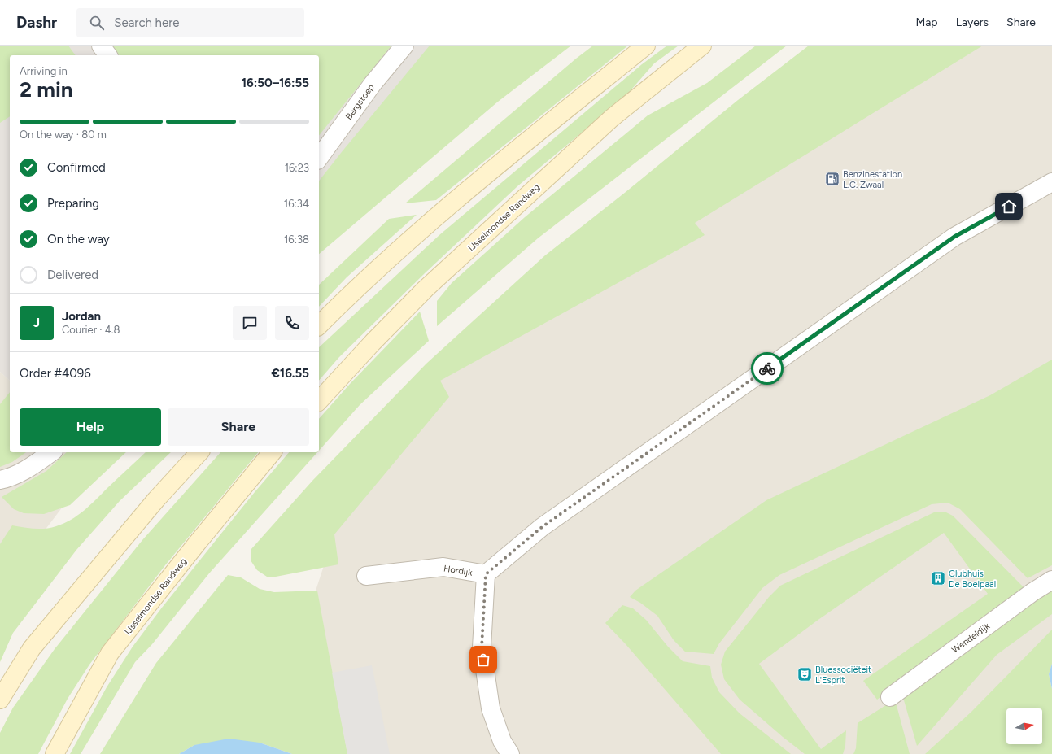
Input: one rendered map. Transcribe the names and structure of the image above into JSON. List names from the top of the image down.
{
  "streets": {
    "main road": ["IJsselmondse Randweg"],
    "street": ["Bergstoep", "Hordijk", "Wendeldijk"]
  },
  "places": {
    "fuel station": ["Benzinestation L.C. Zwaal"],
    "building": ["Clubhuis De Boeipaal"],
    "theatre": ["Bluessociëteit L'Esprit"]
  },
  "north": "right",
  "page": {
    "header": "Dashr",
    "search": "Search here",
    "nav": ["Map", "Layers", "Share"],
    "heading": ["2 min", "Arriving in", "16:50–16:55"],
    "panel": [
      "Jordan",
      "Courier · 4.8",
      "Order #4096",
      "€16.55"
    ],
    "bar": "On the way · 80 m",
    "list": [
      ["Confirmed", "16:23"],
      ["Preparing", "16:34"],
      ["On the way", "16:38"],
      "Delivered"
    ],
    "round": "J",
    "buttons": ["Help", "Share"]
  }
}
